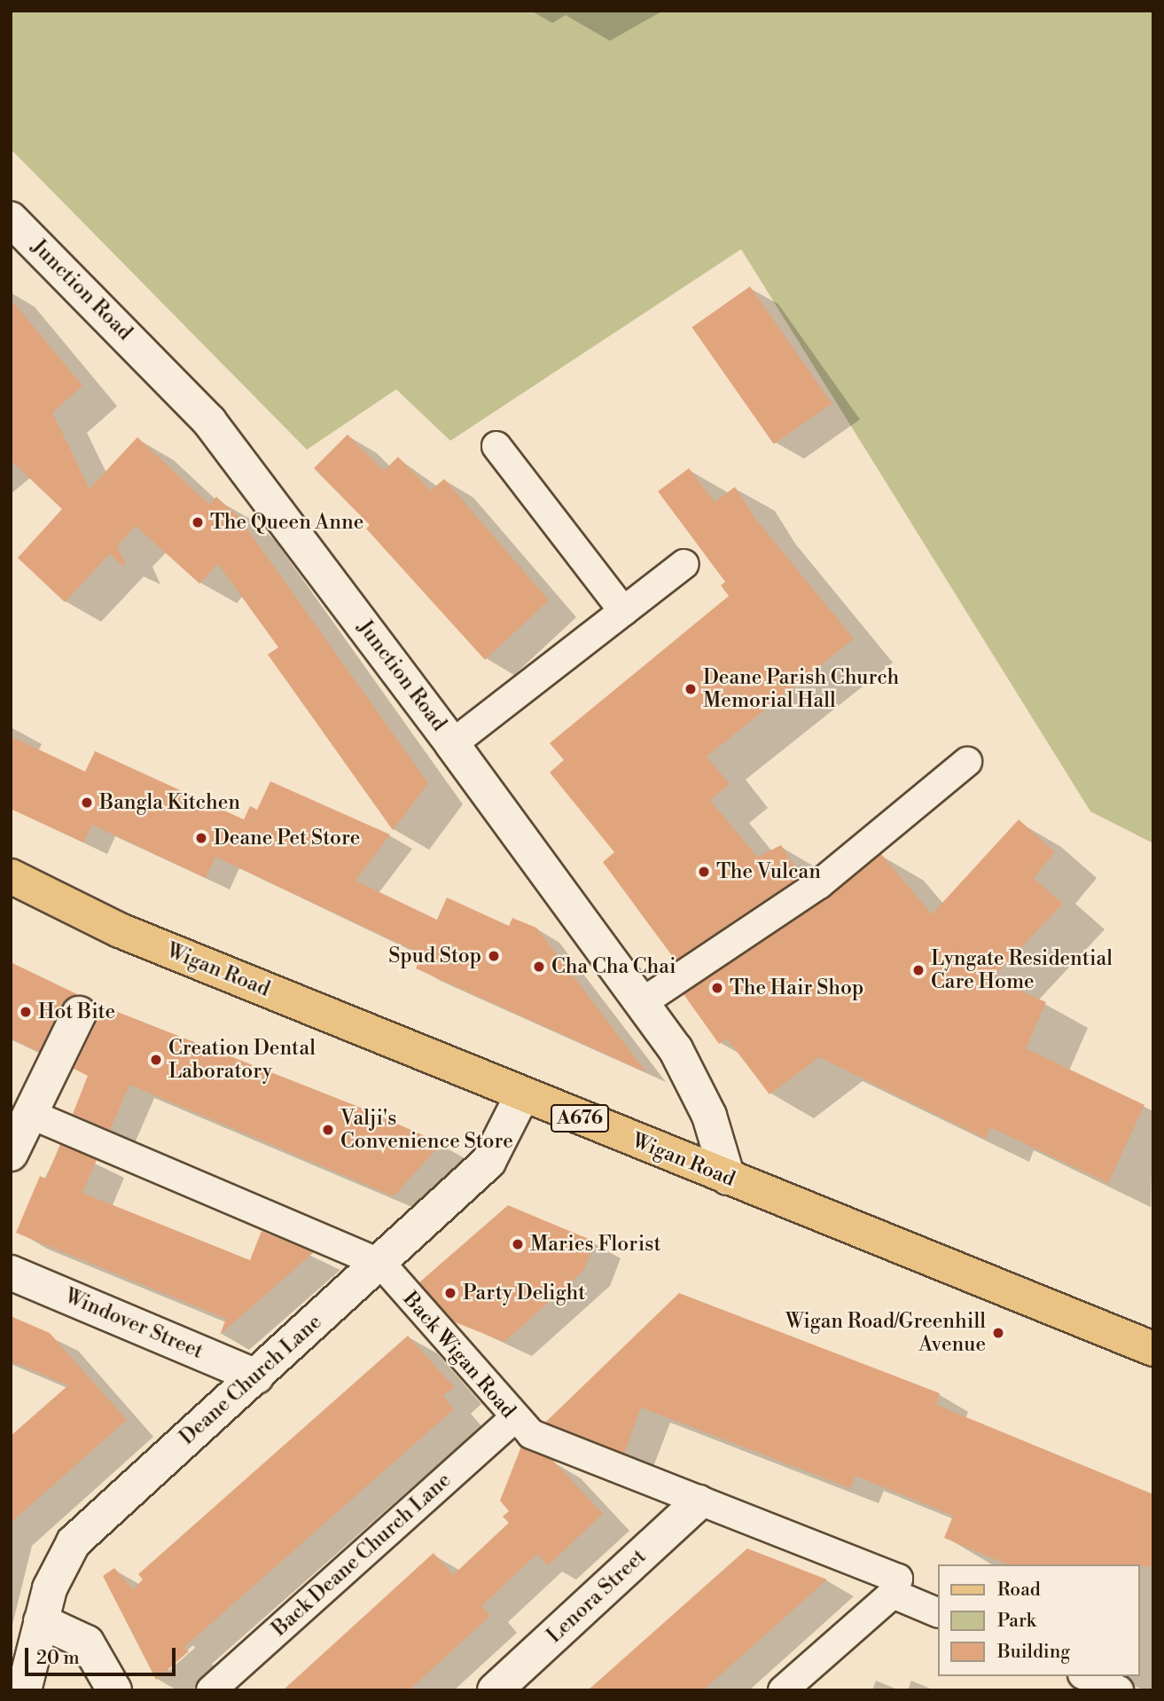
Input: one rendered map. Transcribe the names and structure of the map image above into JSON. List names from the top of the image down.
{
  "streets": {
    "main road": ["Wigan Road", "A676"],
    "street": [
      "Junction Road",
      "Windover Street",
      "Deane Church Lane",
      "Lenora Street"
    ],
    "lane": ["Back Wigan Road", "Back Deane Church Lane"]
  },
  "crossings": [
    ["Junction Road", "Wigan Road"],
    ["Wigan Road", "Deane Church Lane"],
    ["Windover Street", "Deane Church Lane"],
    ["Back Wigan Road", "Deane Church Lane"],
    ["Back Wigan Road", "Back Deane Church Lane"],
    ["Back Wigan Road", "Lenora Street"]
  ],
  "places": [
    "The Queen Anne",
    "Deane Parish Church Memorial Hall",
    "Bangla Kitchen",
    "Deane Pet Store",
    "The Vulcan",
    "Spud Stop",
    "Cha Cha Chai",
    "Lyngate Residential Care Home",
    "The Hair Shop",
    "Hot Bite",
    "Creation Dental Laboratory",
    "Valji's Convenience Store",
    "Maries Florist",
    "Party Delight",
    "Wigan Road/Greenhill Avenue"
  ],
  "legend": ["Road", "Park", "Building"],
  "scale_bar": "20 m"
}
